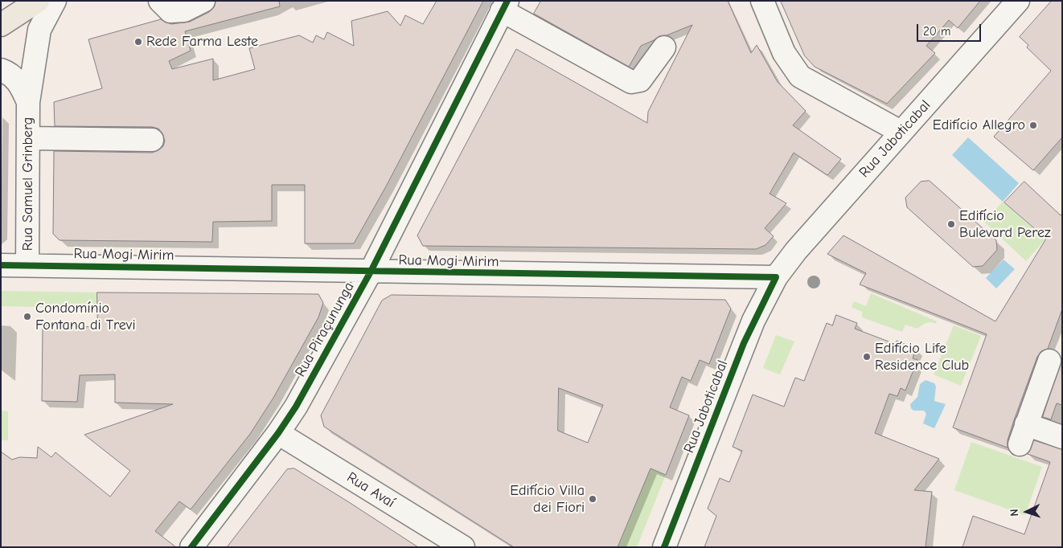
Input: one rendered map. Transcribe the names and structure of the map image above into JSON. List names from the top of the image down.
{
  "streets": {
    "street": [
      "Rua Jaboticabal",
      "Rua Samuel Grinberg",
      "Rua Mogi Mirim",
      "Rua Piraçununga",
      "Rua Avaí"
    ]
  },
  "crossings": [
    ["Rua Jaboticabal", "Rua Mogi Mirim"],
    ["Rua Samuel Grinberg", "Rua Mogi Mirim"],
    ["Rua Mogi Mirim", "Rua Piraçununga"],
    ["Rua Piraçununga", "Rua Avaí"]
  ],
  "places": [
    "Rede Farma Leste",
    "Edifício Allegro",
    "Edifício Bulevard Perez",
    "Condomínio Fontana di Trevi",
    "Edifício Life Residence Club",
    "Edifício Villa dei Fiori"
  ],
  "scale_bar": "20 m",
  "north": "left"
}
